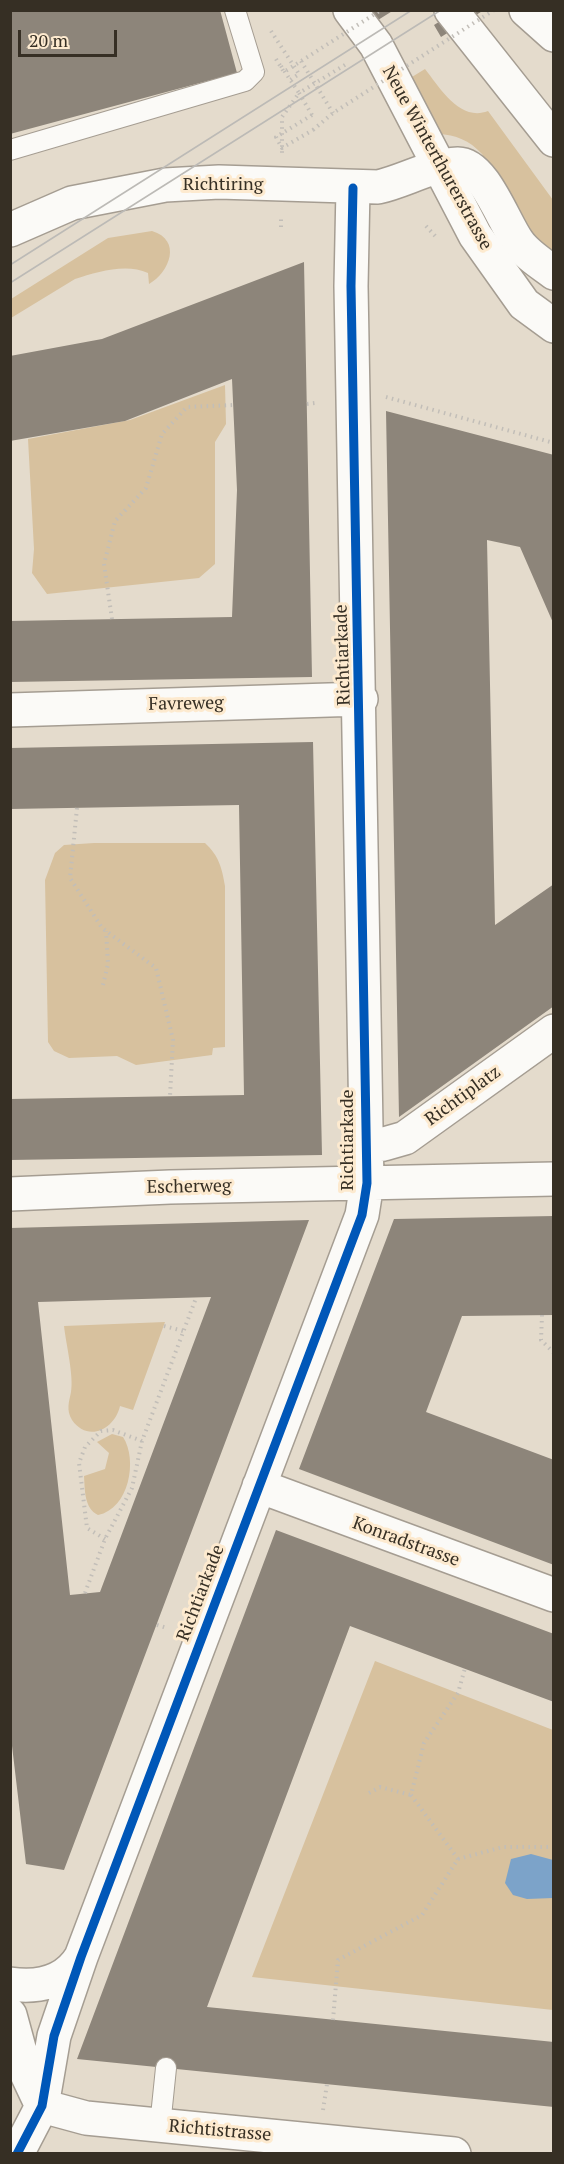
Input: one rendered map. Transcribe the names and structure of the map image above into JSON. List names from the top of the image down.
{
  "streets": {
    "street": [
      "Neue Winterthurerstrasse",
      "Richtiring",
      "Richtiarkade",
      "Favreweg",
      "Richtiplatz",
      "Escherweg",
      "Konradstrasse",
      "Richtistrasse"
    ]
  },
  "crossings": [
    ["Neue Winterthurerstrasse", "Richtiring"],
    ["Richtiring", "Richtiarkade"],
    ["Richtiarkade", "Favreweg"],
    ["Richtiarkade", "Richtiplatz"],
    ["Richtiarkade", "Escherweg"],
    ["Richtiarkade", "Konradstrasse"],
    ["Richtiarkade", "Richtistrasse"]
  ],
  "scale_bar": "20 m"
}
